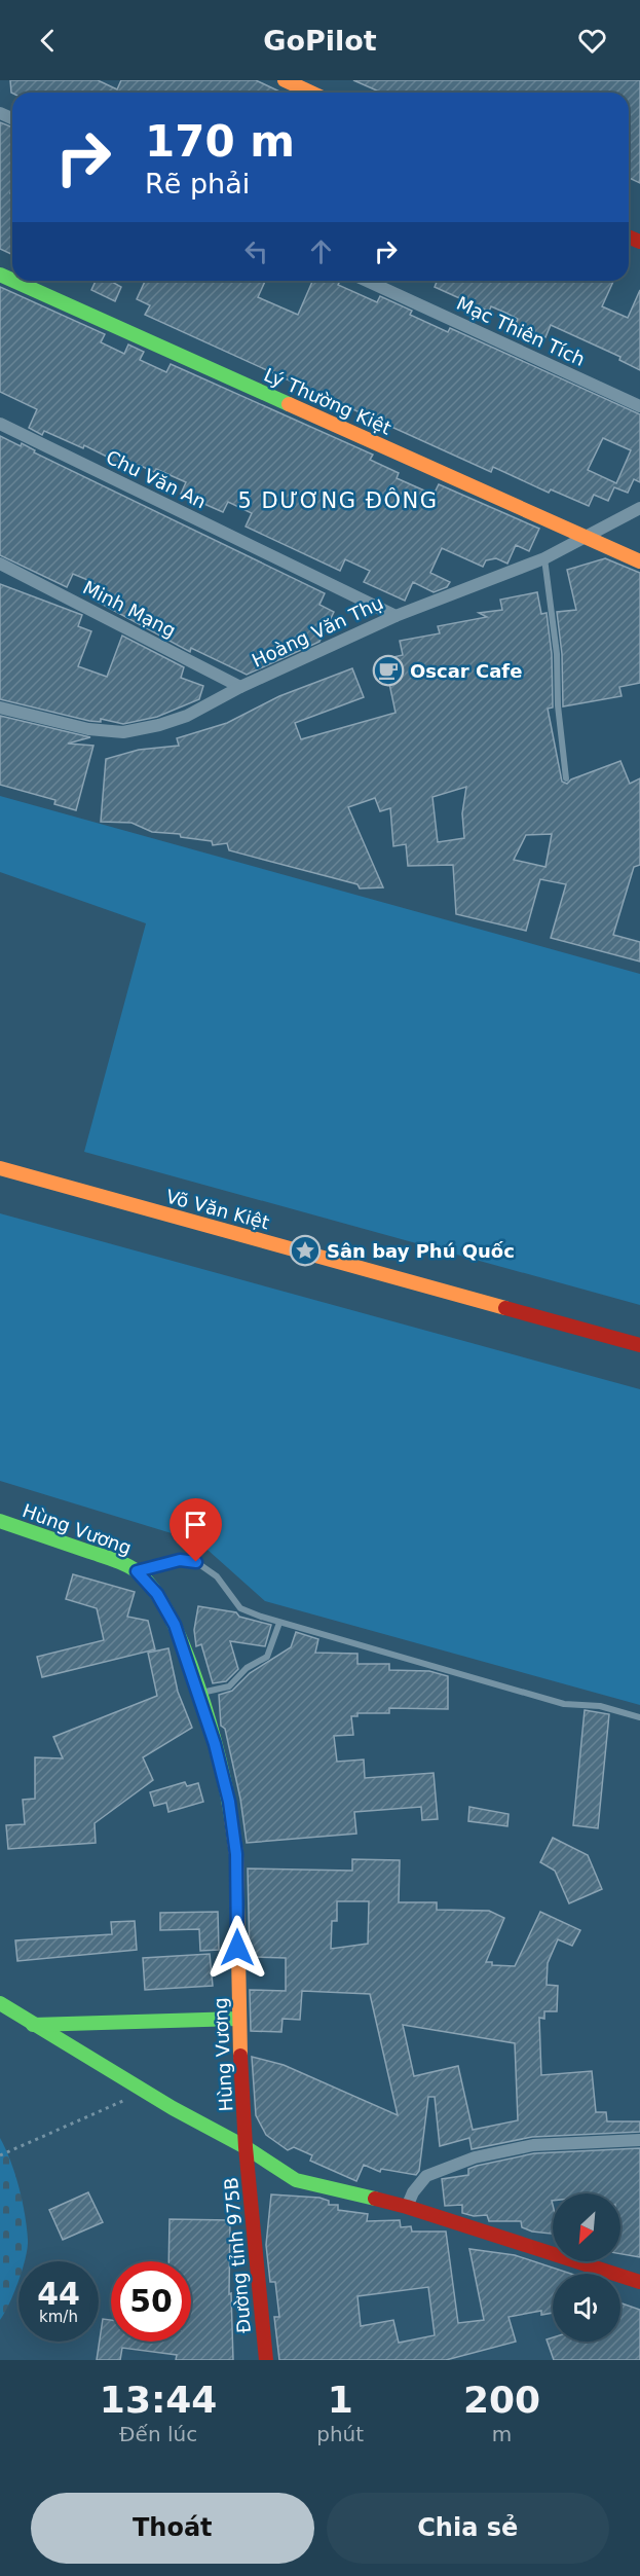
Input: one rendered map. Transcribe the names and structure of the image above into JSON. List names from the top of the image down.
{
  "streets": {
    "street": [
      "Mạc Thiên Tích",
      "Lý Thường Kiệt",
      "Chu Văn An",
      "Minh Mạng",
      "Hoàng Văn Thụ",
      "Võ Văn Kiệt",
      "Hùng Vương",
      "Đường tỉnh 975B"
    ]
  },
  "crossings": [
    ["Lý Thường Kiệt", "Hoàng Văn Thụ"],
    ["Chu Văn An", "Hoàng Văn Thụ"],
    ["Minh Mạng", "Hoàng Văn Thụ"],
    ["Hùng Vương", "Đường tỉnh 975B"]
  ],
  "districts": ["5 DƯƠNG ĐÔNG"],
  "places": {
    "cafe": ["Oscar Cafe"],
    "place": ["Sân bay Phú Quốc"]
  },
  "north": "bottom left",
  "page": {
    "header": "GoPilot",
    "turn": ["170 m", "Rẽ phải"],
    "speed": "44 km/h",
    "limit": "50",
    "eta": [
      "13:44",
      "Đến lúc",
      "1",
      "phút",
      "200",
      "m"
    ],
    "buttons": ["Thoát", "Chia sẻ"]
  }
}
